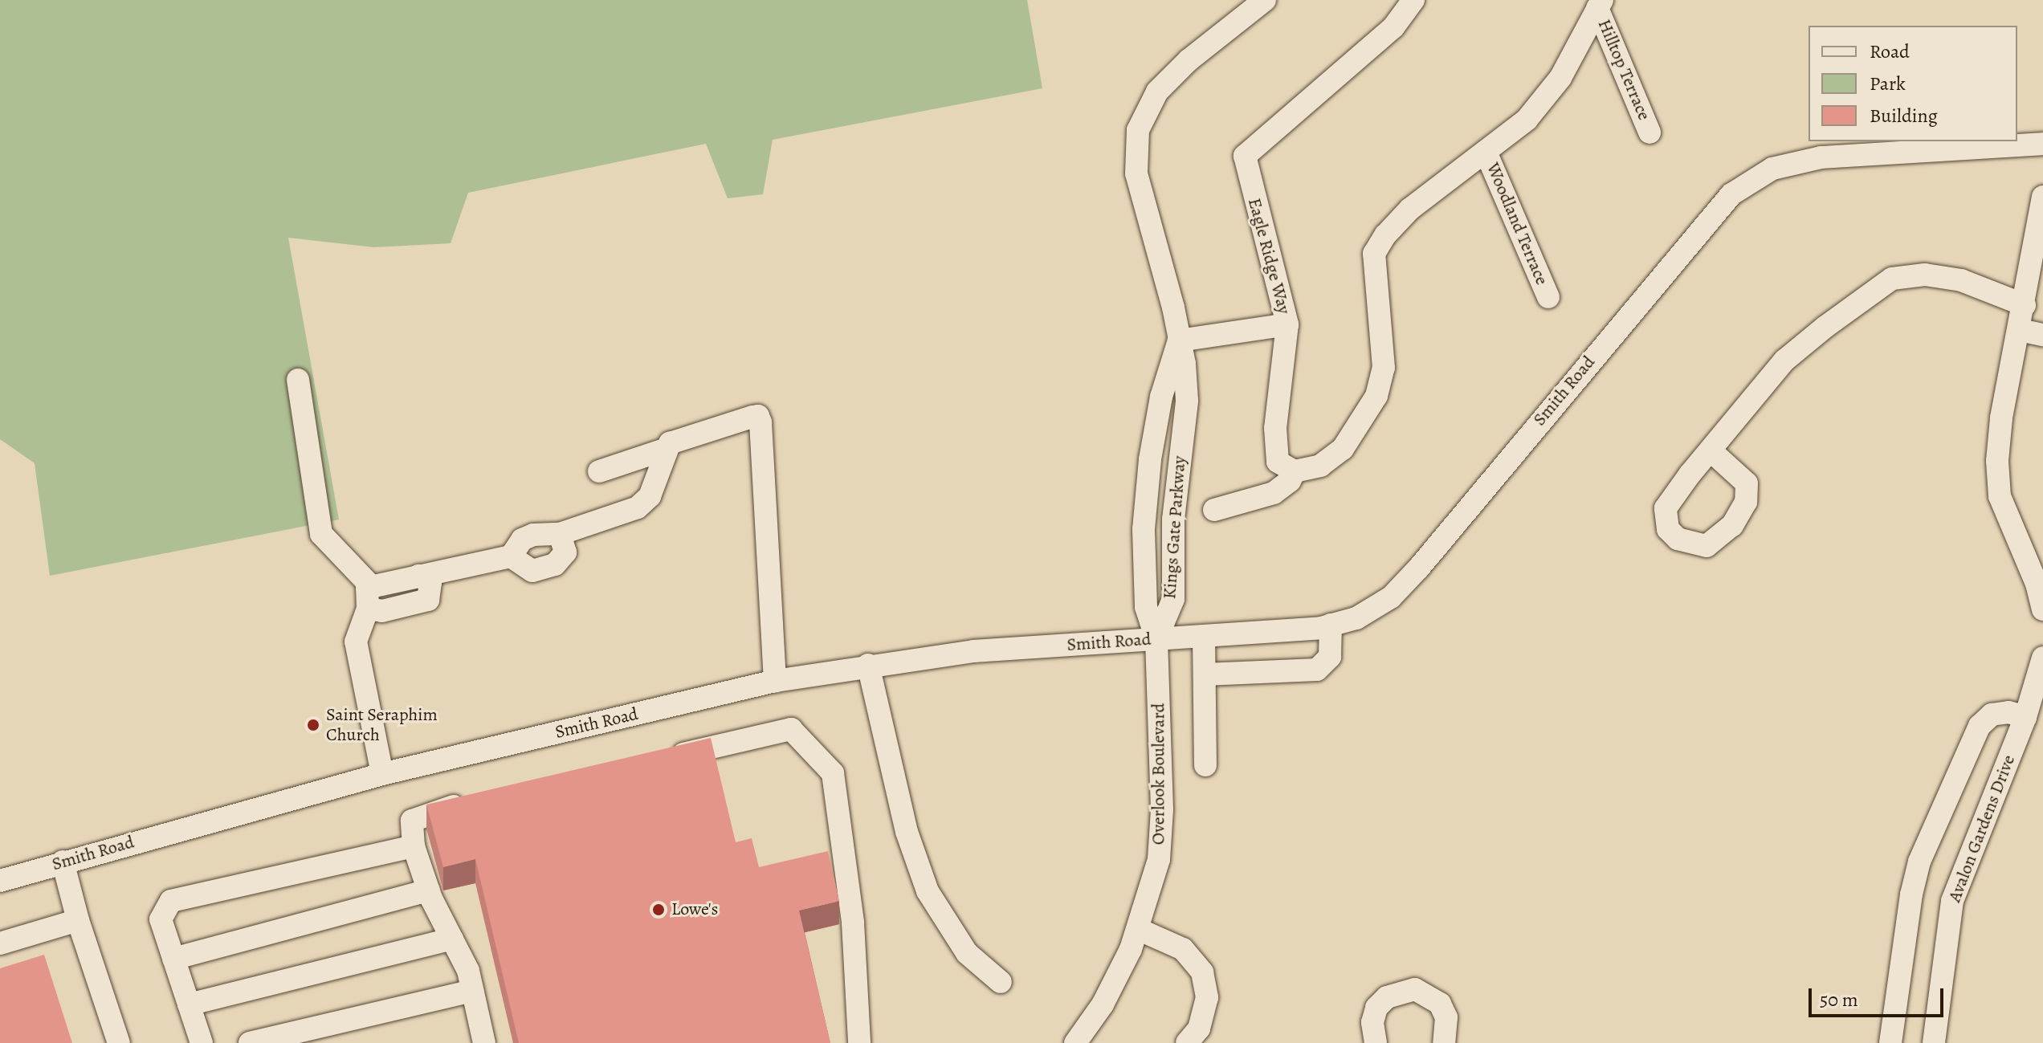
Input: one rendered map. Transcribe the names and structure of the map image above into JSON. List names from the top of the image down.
{
  "streets": {
    "street": [
      "Hilltop Terrace",
      "Woodland Terrace",
      "Eagle Ridge Way",
      "Smith Road",
      "Kings Gate Parkway",
      "Overlook Boulevard",
      "Avalon Gardens Drive"
    ]
  },
  "crossings": [
    ["Eagle Ridge Way", "Kings Gate Parkway"],
    ["Smith Road", "Kings Gate Parkway"],
    ["Smith Road", "Overlook Boulevard"],
    ["Kings Gate Parkway", "Overlook Boulevard"]
  ],
  "places": ["Saint Seraphim Church", "Lowe's"],
  "legend": ["Road", "Park", "Building"],
  "scale_bar": "50 m"
}
